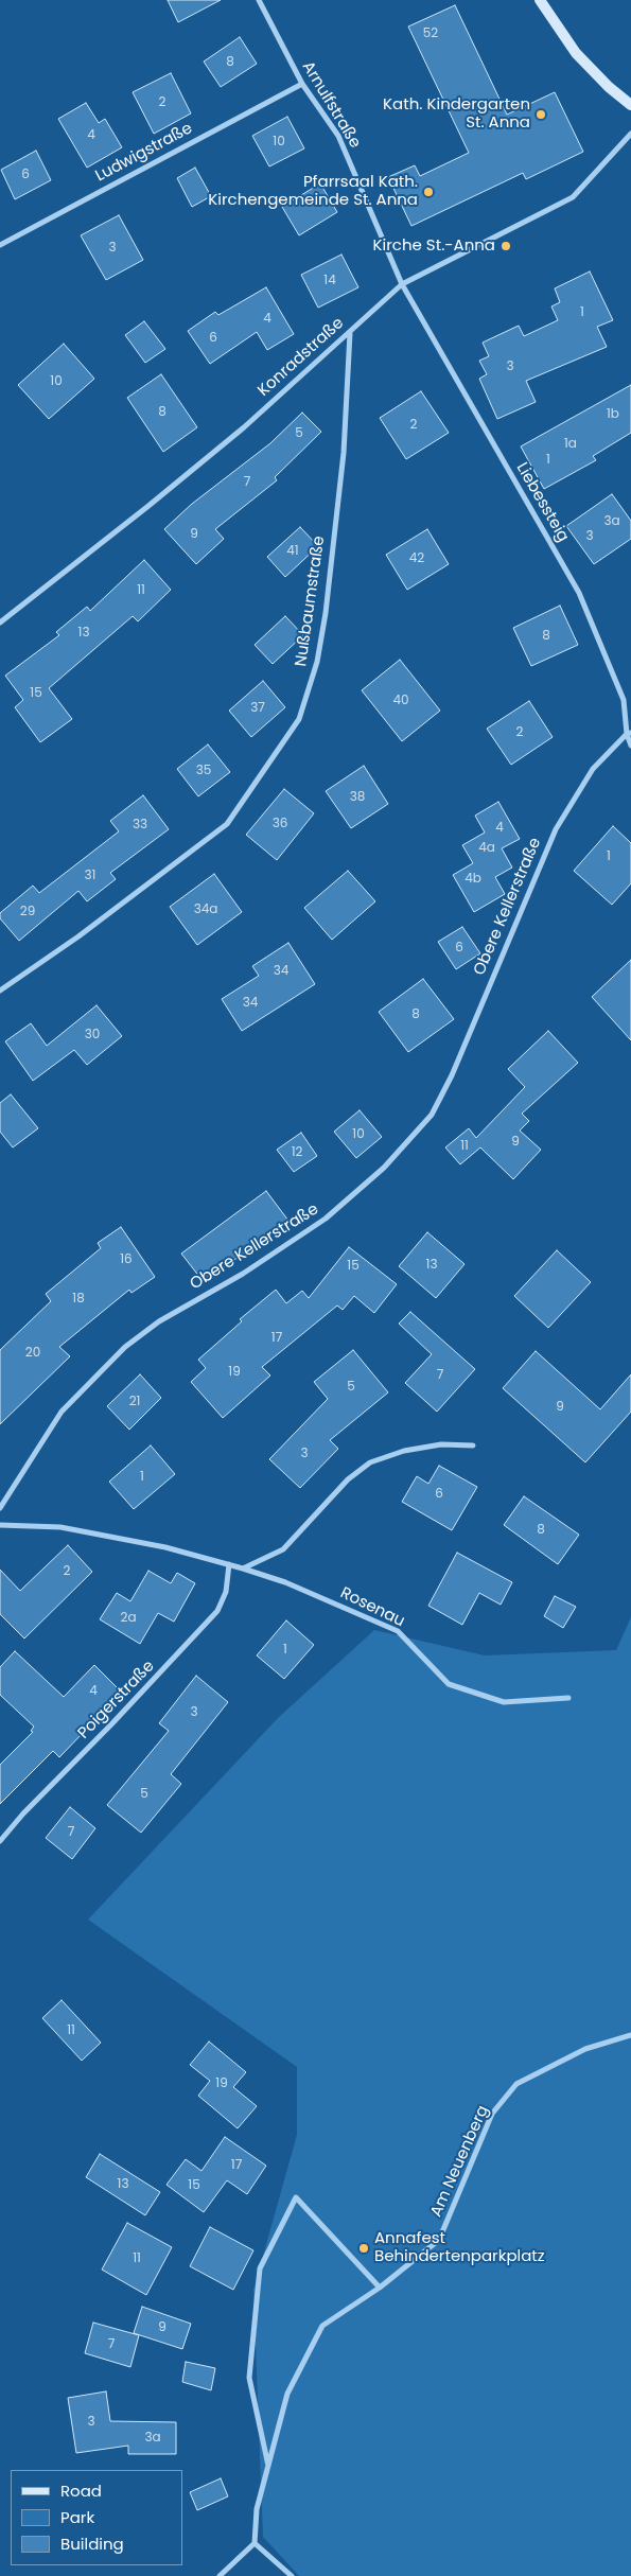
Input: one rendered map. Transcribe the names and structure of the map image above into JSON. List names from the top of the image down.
{
  "streets": {
    "street": [
      "Arnulfstraße",
      "Ludwigstraße",
      "Konradstraße",
      "Liebessteig",
      "Nußbaumstraße",
      "Obere Kellerstraße",
      "Rosenau",
      "Poigerstraße",
      "Am Neuenberg"
    ]
  },
  "crossings": [
    ["Arnulfstraße", "Ludwigstraße"],
    ["Arnulfstraße", "Konradstraße"],
    ["Arnulfstraße", "Liebessteig"],
    ["Konradstraße", "Liebessteig"],
    ["Konradstraße", "Nußbaumstraße"],
    ["Liebessteig", "Obere Kellerstraße"],
    ["Rosenau", "Poigerstraße"]
  ],
  "places": [
    "Kath. Kindergarten St. Anna",
    "Pfarrsaal Kath. Kirchengemeinde St. Anna",
    "Kirche St.-Anna",
    "Annafest Behindertenparkplatz"
  ],
  "house_numbers": [
    "52",
    "8",
    "2",
    "4",
    "10",
    "6",
    "3",
    "14",
    "1",
    "4",
    "6",
    "3",
    "10",
    "8",
    "1b",
    "2",
    "5",
    "1a",
    "1",
    "7",
    "3a",
    "9",
    "3",
    "41",
    "42",
    "11",
    "13",
    "8",
    "15",
    "40",
    "37",
    "2",
    "35",
    "38",
    "36",
    "33",
    "4",
    "4a",
    "1",
    "31",
    "4b",
    "34a",
    "29",
    "6",
    "34",
    "34",
    "8",
    "30",
    "10",
    "9",
    "11",
    "12",
    "16",
    "13",
    "15",
    "18",
    "17",
    "20",
    "19",
    "7",
    "5",
    "21",
    "9",
    "3",
    "1",
    "6",
    "8",
    "2",
    "2a",
    "1",
    "4",
    "3",
    "5",
    "7",
    "11",
    "19",
    "17",
    "13",
    "15",
    "11",
    "9",
    "7",
    "3",
    "3a"
  ],
  "legend": ["Road", "Park", "Building"]
}
